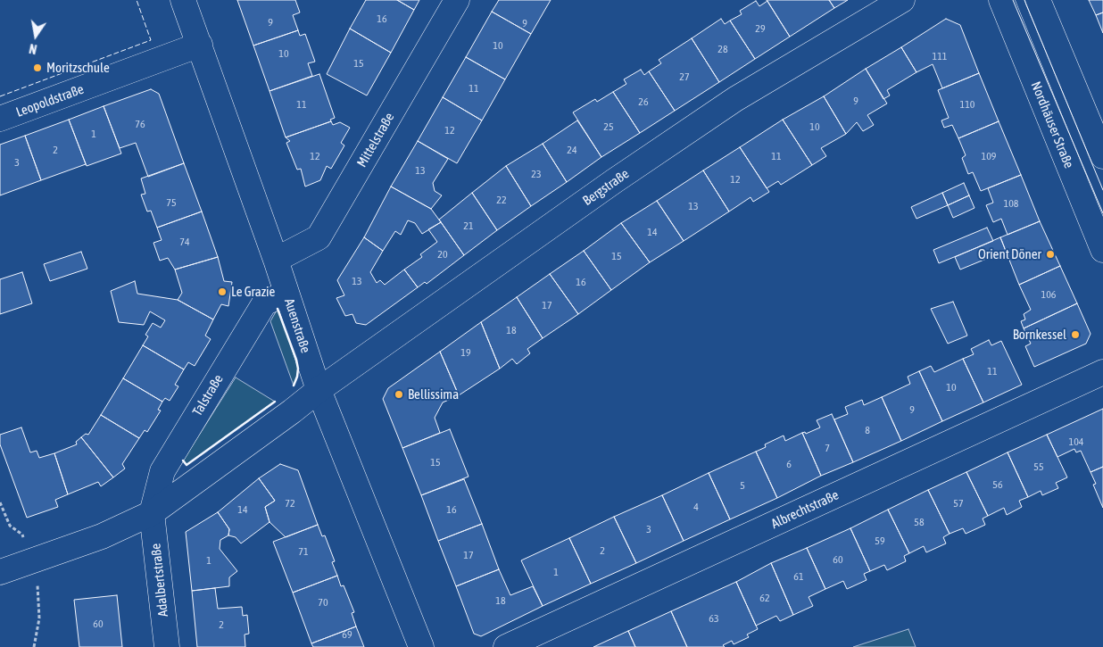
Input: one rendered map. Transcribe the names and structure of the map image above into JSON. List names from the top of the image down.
{
  "streets": {
    "street": [
      "Leopoldstraße",
      "Nordhäuser Straße",
      "Mittelstraße",
      "Bergstraße",
      "Auenstraße",
      "Talstraße",
      "Albrechtstraße",
      "Adalbertstraße"
    ]
  },
  "crossings": [
    ["Leopoldstraße", "Auenstraße"],
    ["Mittelstraße", "Auenstraße"],
    ["Bergstraße", "Auenstraße"],
    ["Auenstraße", "Talstraße"],
    ["Talstraße", "Adalbertstraße"]
  ],
  "places": [
    "Moritzschule",
    "Orient Döner",
    "Le Grazie",
    "Bornkessel",
    "Bellissima"
  ],
  "house_numbers": [
    "16",
    "9",
    "9",
    "29",
    "10",
    "28",
    "10",
    "111",
    "15",
    "27",
    "11",
    "9",
    "26",
    "11",
    "110",
    "76",
    "25",
    "10",
    "12",
    "1",
    "2",
    "24",
    "12",
    "11",
    "109",
    "3",
    "13",
    "23",
    "12",
    "22",
    "75",
    "108",
    "13",
    "21",
    "14",
    "74",
    "20",
    "15",
    "13",
    "16",
    "106",
    "17",
    "18",
    "19",
    "11",
    "10",
    "9",
    "8",
    "104",
    "7",
    "15",
    "6",
    "55",
    "56",
    "5",
    "72",
    "57",
    "4",
    "14",
    "16",
    "58",
    "3",
    "59",
    "2",
    "71",
    "17",
    "60",
    "1",
    "1",
    "61",
    "62",
    "18",
    "70",
    "63",
    "60",
    "2",
    "69"
  ],
  "north": "bottom"
}
